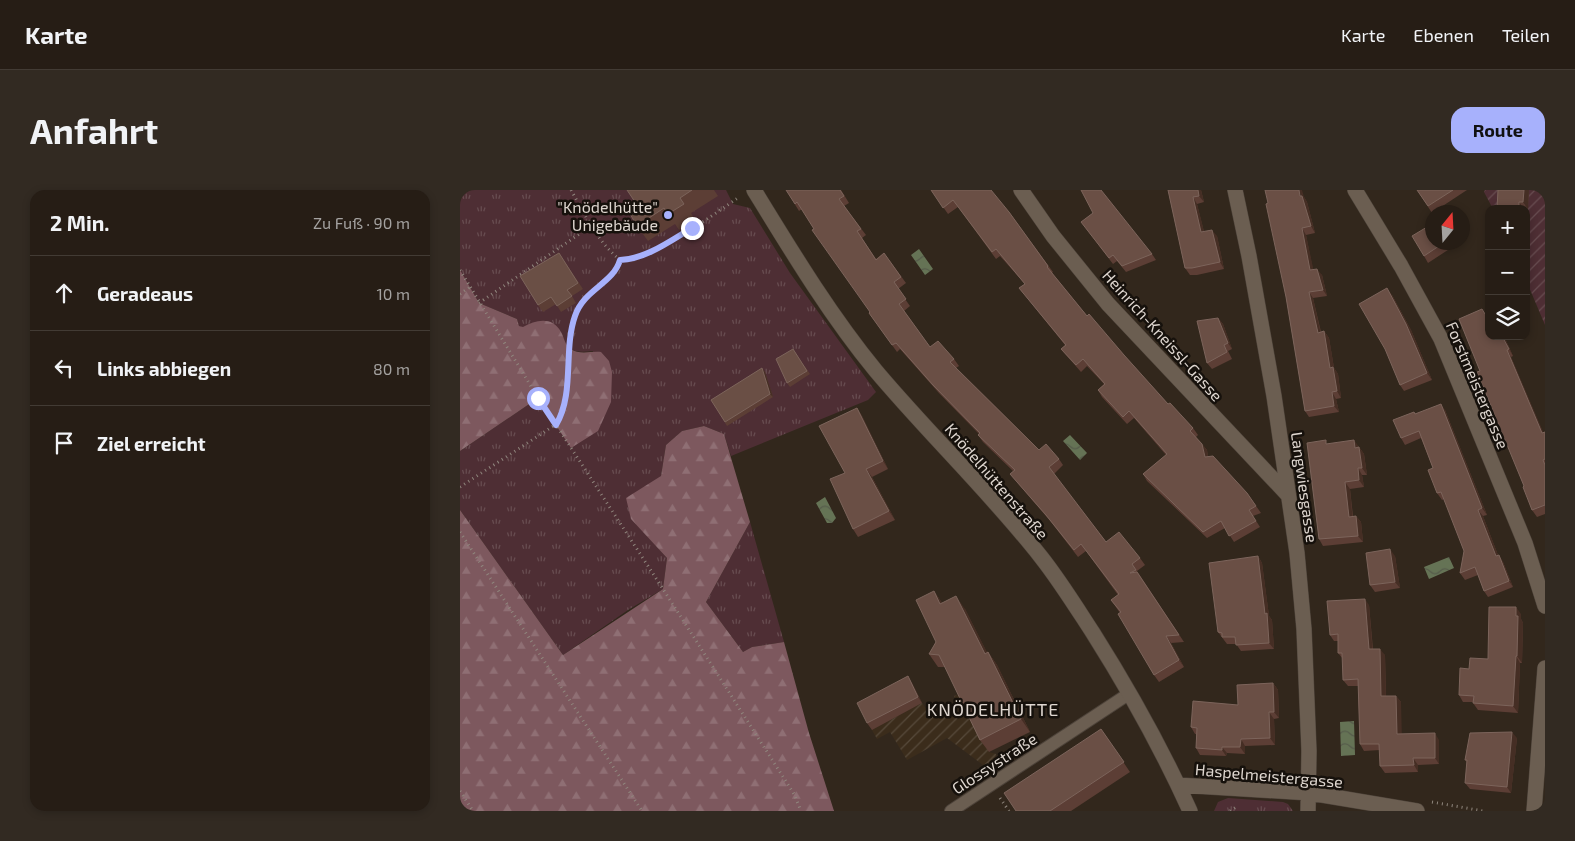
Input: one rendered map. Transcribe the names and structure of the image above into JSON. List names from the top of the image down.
{
  "streets": {
    "street": [
      "Heinrich-Kneissl-Gasse",
      "Forstmeistergasse",
      "Knödelhüttenstraße",
      "Langwiesgasse",
      "Haspelmeistergasse"
    ],
    "lane": ["Glossystraße"]
  },
  "crossings": [
    ["Heinrich-Kneissl-Gasse", "Langwiesgasse"],
    ["Knödelhüttenstraße", "Glossystraße"],
    ["Knödelhüttenstraße", "Haspelmeistergasse"],
    ["Langwiesgasse", "Haspelmeistergasse"]
  ],
  "districts": ["KNÖDELHÜTTE"],
  "places": ["\"Knödelhütte\" Unigebäude"],
  "north": "top",
  "page": {
    "header": "Karte",
    "nav": ["Karte", "Ebenen", "Teilen"],
    "buttons": "Route",
    "title": "Anfahrt",
    "heading": ["2 Min.", "Zu Fuß · 90 m"],
    "map_buttons": ["+", "−"],
    "list": [
      ["Geradeaus", "10 m"],
      ["Links abbiegen", "80 m"],
      "Ziel erreicht"
    ]
  }
}
